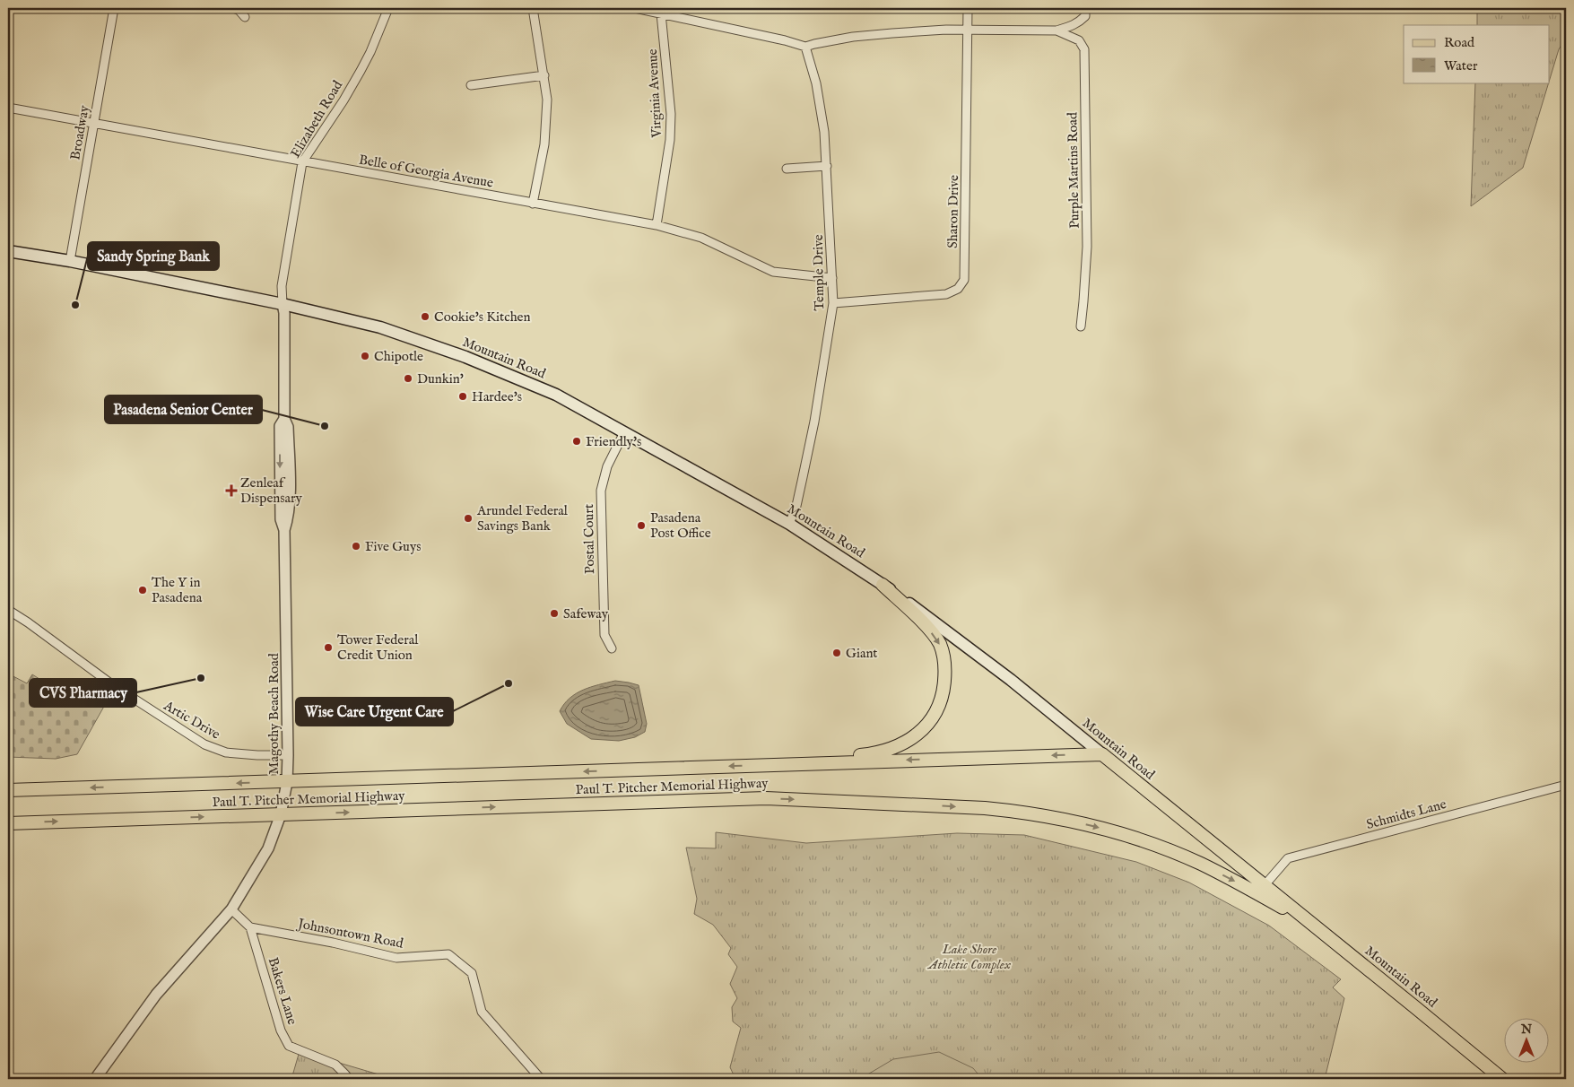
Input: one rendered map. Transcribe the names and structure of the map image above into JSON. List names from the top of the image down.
{
  "streets": {
    "main road": ["Mountain Road", "Paul T. Pitcher Memorial Highway"],
    "street": [
      "Virginia Avenue",
      "Elizabeth Road",
      "Broadway",
      "Purple Martins Road",
      "Belle of Georgia Avenue",
      "Sharon Drive",
      "Temple Drive",
      "Postal Court",
      "Magothy Beach Road",
      "Artic Drive",
      "Schmidts Lane",
      "Johnsontown Road",
      "Bakers Lane"
    ]
  },
  "crossings": [
    ["Virginia Avenue", "Belle of Georgia Avenue"],
    ["Elizabeth Road", "Belle of Georgia Avenue"],
    ["Elizabeth Road", "Mountain Road"],
    ["Elizabeth Road", "Magothy Beach Road"],
    ["Broadway", "Belle of Georgia Avenue"],
    ["Broadway", "Mountain Road"],
    ["Purple Martins Road", "Sharon Drive"],
    ["Purple Martins Road", "Temple Drive"],
    ["Belle of Georgia Avenue", "Temple Drive"],
    ["Sharon Drive", "Temple Drive"],
    ["Temple Drive", "Mountain Road"],
    ["Mountain Road", "Postal Court"],
    ["Mountain Road", "Magothy Beach Road"],
    ["Mountain Road", "Paul T. Pitcher Memorial Highway"],
    ["Mountain Road", "Schmidts Lane"],
    ["Magothy Beach Road", "Artic Drive"],
    ["Magothy Beach Road", "Paul T. Pitcher Memorial Highway"],
    ["Johnsontown Road", "Bakers Lane"]
  ],
  "parks": ["Lake Shore Athletic Complex"],
  "places": {
    "other": [
      "Sandy Spring Bank",
      "Cookie's Kitchen",
      "Chipotle",
      "Dunkin'",
      "Hardee's",
      "Pasadena Senior Center",
      "Friendly's",
      "Arundel Federal Savings Bank",
      "Pasadena Post Office",
      "Five Guys",
      "The Y in Pasadena",
      "Safeway",
      "Tower Federal Credit Union",
      "Giant",
      "CVS Pharmacy",
      "Wise Care Urgent Care"
    ],
    "health": ["Zenleaf Dispensary"]
  },
  "legend": ["Road", "Water"],
  "north": "top"
}
